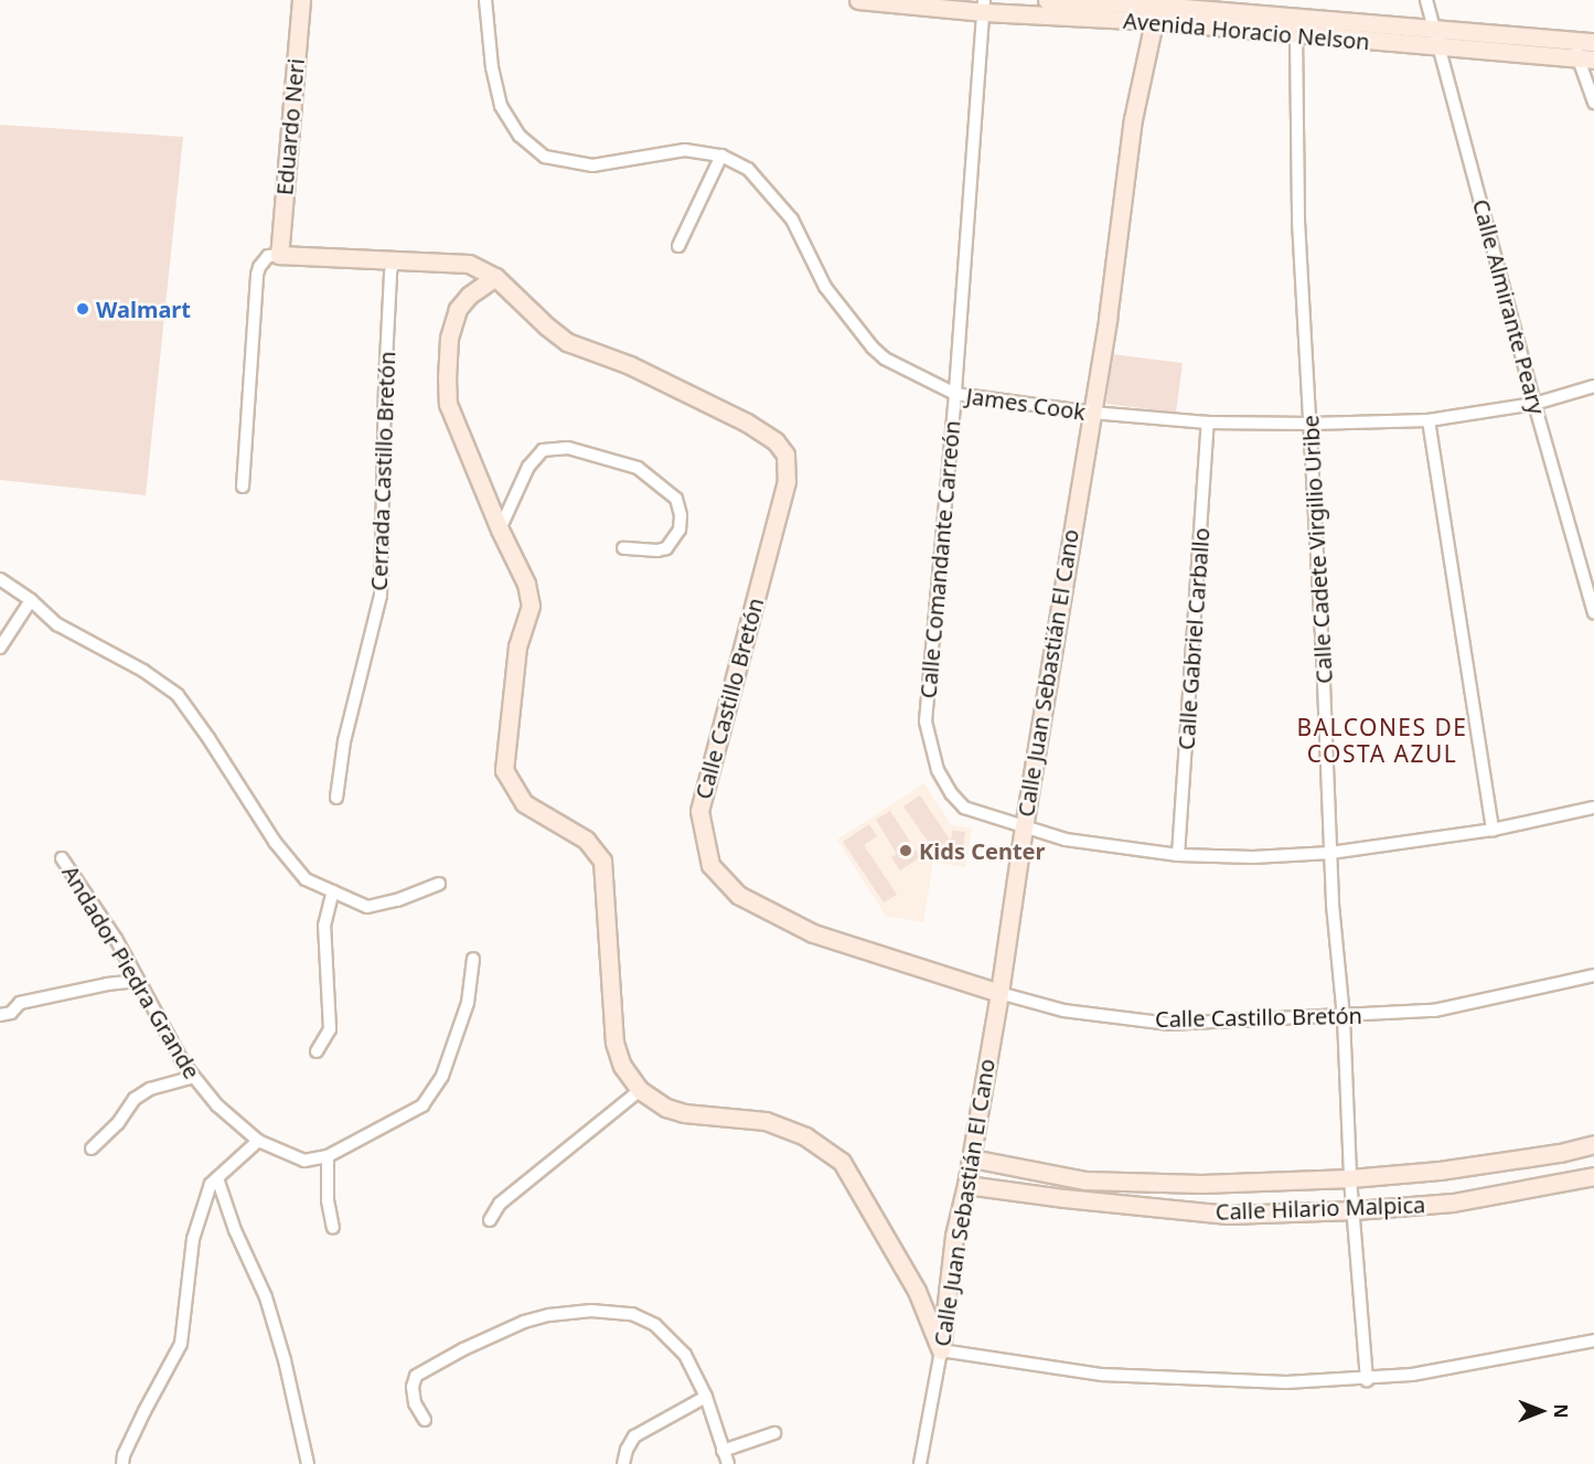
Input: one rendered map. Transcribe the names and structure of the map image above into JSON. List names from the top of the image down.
{
  "streets": {
    "street": [
      "Avenida Horacio Nelson",
      "Eduardo Neri",
      "Calle Almirante Peary",
      "James Cook",
      "Cerrada Castillo Bretón",
      "Calle Cadete Virgilio Uribe",
      "Calle Comandante Carreón",
      "Calle Gabriel Carballo",
      "Calle Juan Sebastián El Cano",
      "Calle Castillo Bretón",
      "Andador Piedra Grande",
      "Calle Hilario Malpica"
    ]
  },
  "crossings": [
    ["Avenida Horacio Nelson", "Calle Almirante Peary"],
    ["Avenida Horacio Nelson", "Calle Cadete Virgilio Uribe"],
    ["Avenida Horacio Nelson", "Calle Comandante Carreón"],
    ["Avenida Horacio Nelson", "Calle Juan Sebastián El Cano"],
    ["Eduardo Neri", "Calle Castillo Bretón"],
    ["Calle Almirante Peary", "James Cook"],
    ["James Cook", "Calle Cadete Virgilio Uribe"],
    ["James Cook", "Calle Comandante Carreón"],
    ["James Cook", "Calle Gabriel Carballo"],
    ["James Cook", "Calle Juan Sebastián El Cano"],
    ["Cerrada Castillo Bretón", "Calle Castillo Bretón"],
    ["Calle Cadete Virgilio Uribe", "Calle Comandante Carreón"],
    ["Calle Cadete Virgilio Uribe", "Calle Castillo Bretón"],
    ["Calle Cadete Virgilio Uribe", "Calle Hilario Malpica"],
    ["Calle Comandante Carreón", "Calle Gabriel Carballo"],
    ["Calle Comandante Carreón", "Calle Juan Sebastián El Cano"],
    ["Calle Juan Sebastián El Cano", "Calle Castillo Bretón"],
    ["Calle Juan Sebastián El Cano", "Calle Hilario Malpica"]
  ],
  "districts": ["BALCONES DE COSTA AZUL"],
  "places": ["Walmart", "Kids Center"],
  "north": "right"
}
